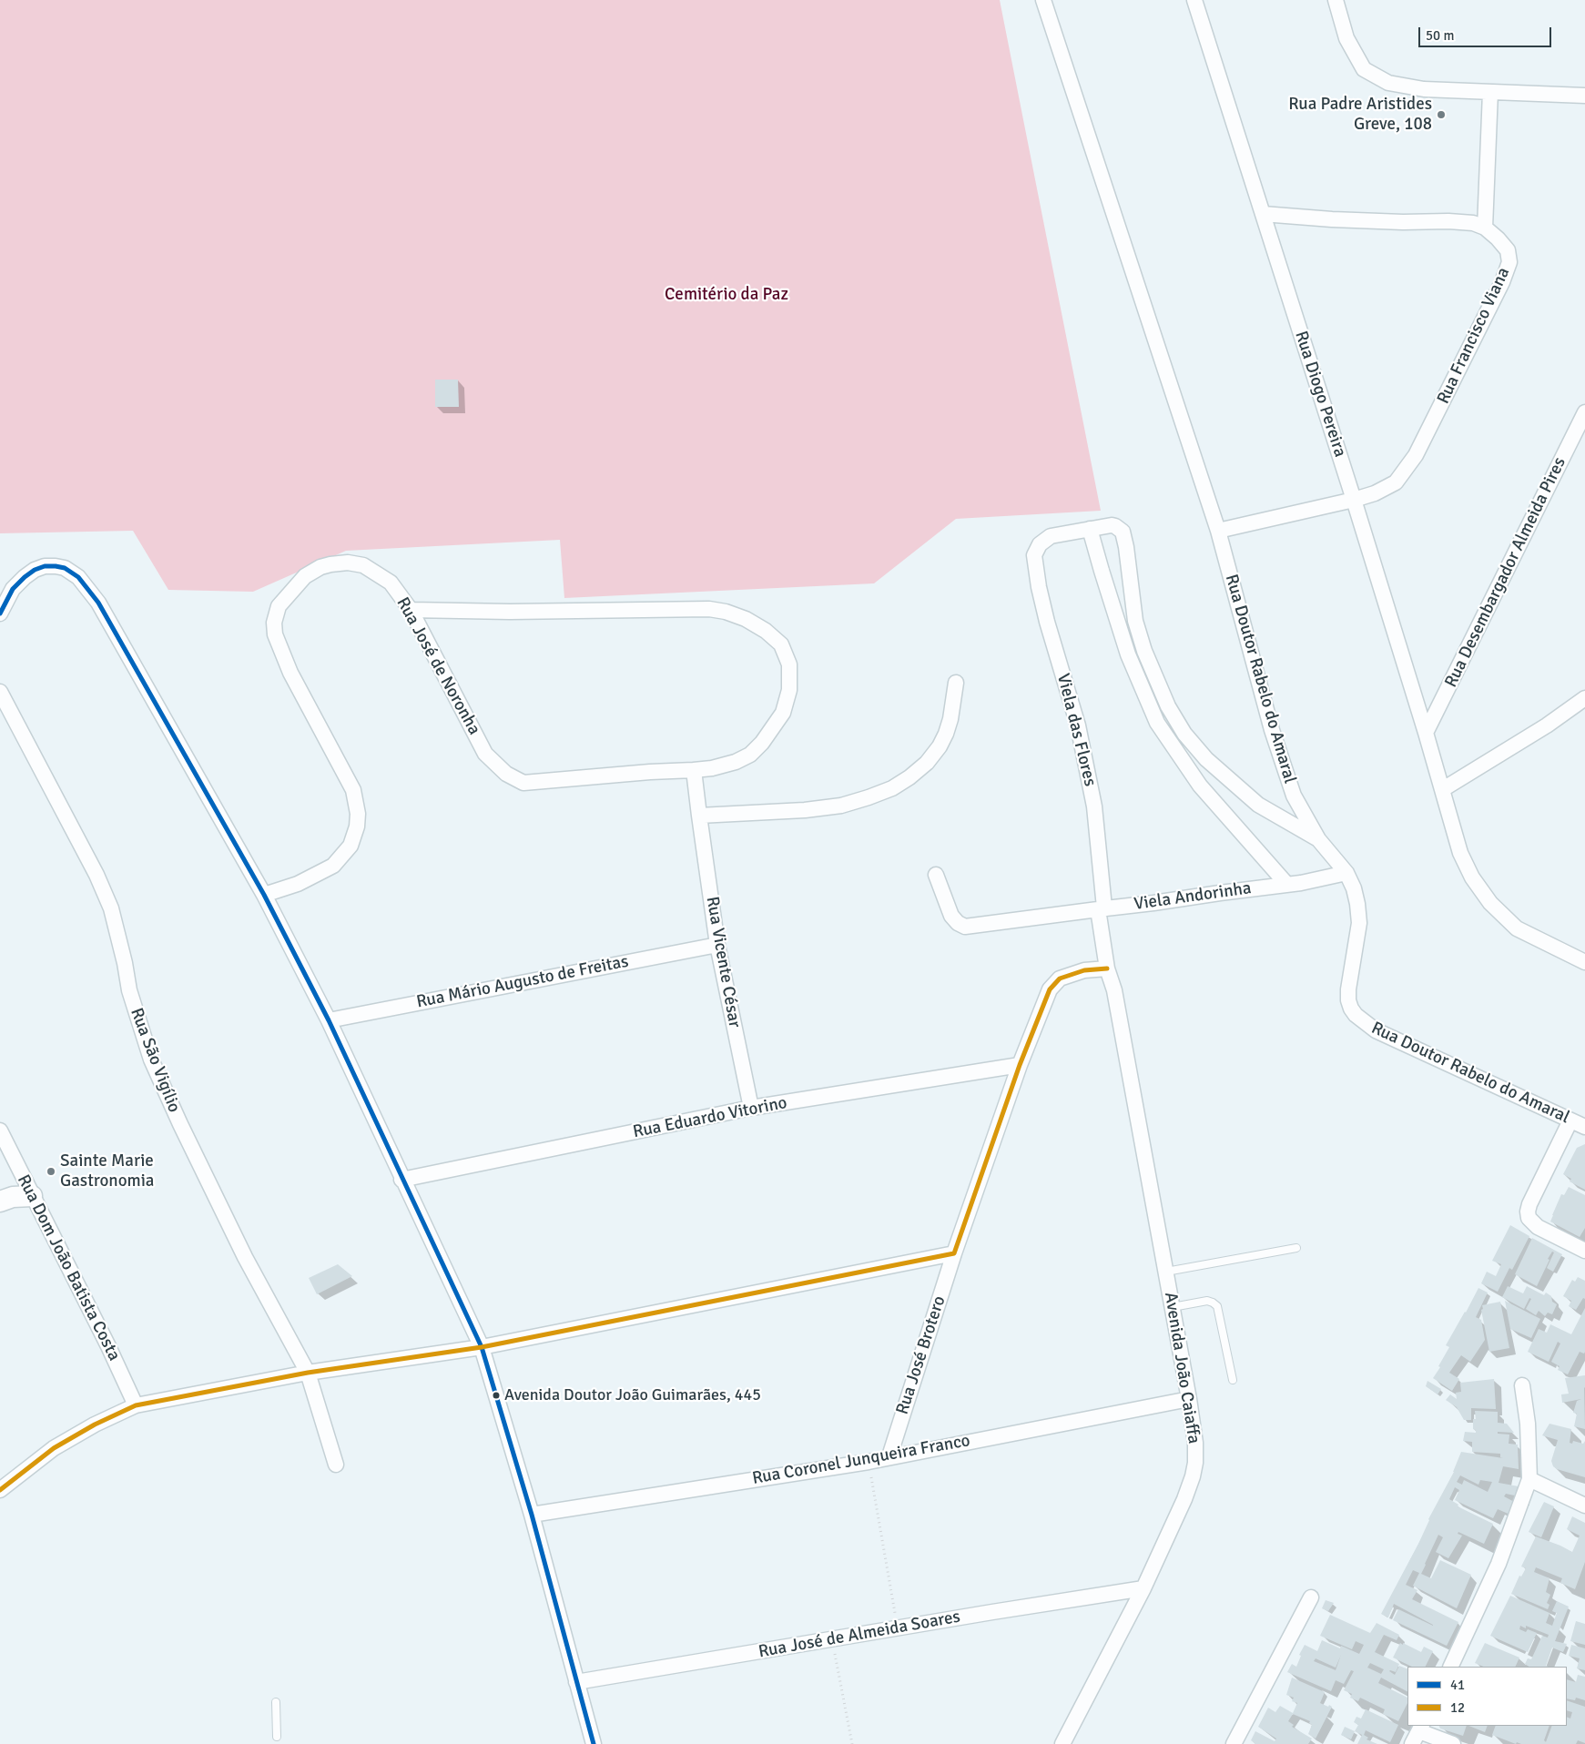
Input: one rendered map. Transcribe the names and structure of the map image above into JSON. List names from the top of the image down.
{
  "streets": {
    "street": [
      "Rua Francisco Viana",
      "Rua Diogo Pereira",
      "Rua Desembargador Almeida Pires",
      "Rua José de Noronha",
      "Rua Doutor Rabelo do Amaral",
      "Viela das Flores",
      "Viela Andorinha",
      "Rua Vicente César",
      "Rua Mário Augusto de Freitas",
      "Rua São Vigílio",
      "Rua Eduardo Vitorino",
      "Rua Dom João Batista Costa",
      "Rua José Brotero",
      "Avenida João Caiaffa",
      "Rua Coronel Junqueira Franco",
      "Rua José de Almeida Soares"
    ]
  },
  "crossings": [
    ["Rua Francisco Viana", "Rua Diogo Pereira"],
    ["Rua Francisco Viana", "Rua Doutor Rabelo do Amaral"],
    ["Rua Diogo Pereira", "Rua Desembargador Almeida Pires"],
    ["Rua José de Noronha", "Rua Vicente César"],
    ["Rua Doutor Rabelo do Amaral", "Viela Andorinha"],
    ["Viela das Flores", "Viela Andorinha"],
    ["Rua Vicente César", "Rua Mário Augusto de Freitas"],
    ["Rua Vicente César", "Rua Eduardo Vitorino"],
    ["Rua Eduardo Vitorino", "Rua José Brotero"],
    ["Rua José Brotero", "Avenida João Caiaffa"],
    ["Rua José Brotero", "Rua Coronel Junqueira Franco"],
    ["Avenida João Caiaffa", "Rua Coronel Junqueira Franco"],
    ["Avenida João Caiaffa", "Rua José de Almeida Soares"]
  ],
  "parks": ["Cemitério da Paz"],
  "places": ["Rua Padre Aristides Greve, 108", "Sainte Marie Gastronomia", "Avenida Doutor João Guimarães, 445"],
  "lines": ["transit line 41", "transit line 12"],
  "legend": ["41", "12"],
  "scale_bar": "50 m"
}
